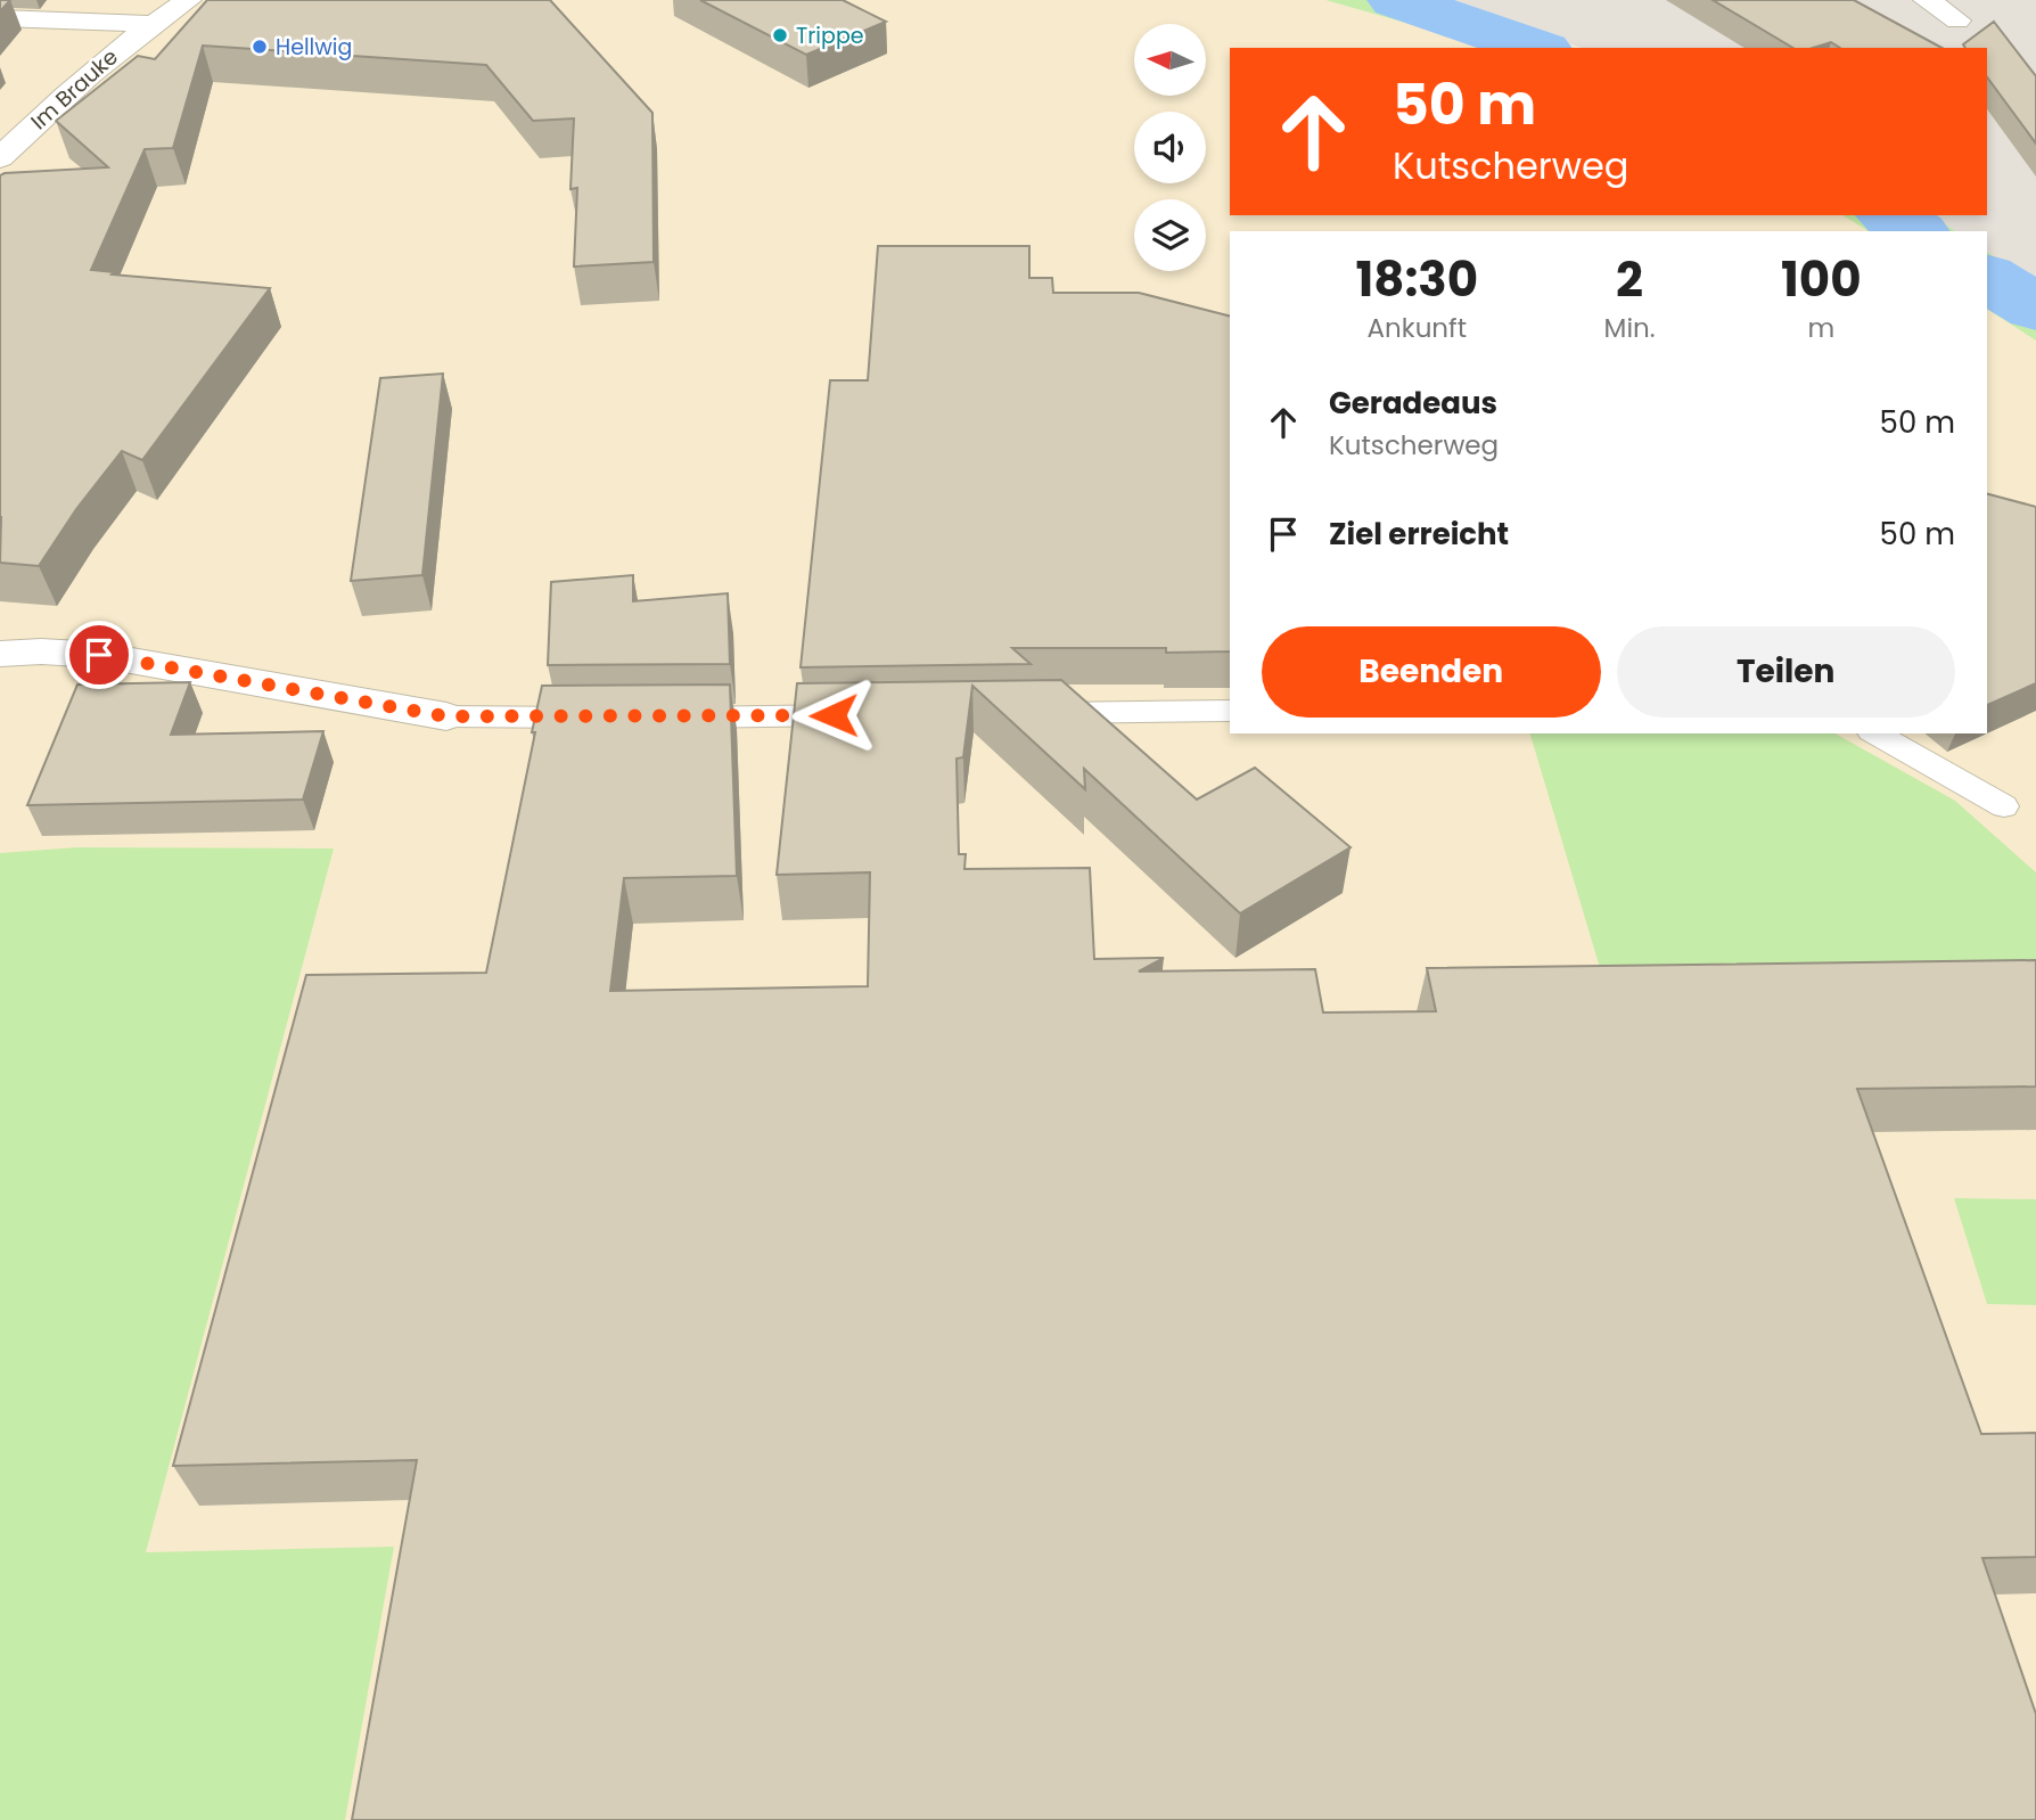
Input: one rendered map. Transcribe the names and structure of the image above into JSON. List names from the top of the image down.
{
  "streets": {
    "street": ["Im Brauke"]
  },
  "places": ["Trippe", "Hellwig"],
  "north": "left",
  "page": {
    "turn": ["50 m", "Kutscherweg"],
    "eta": [
      "18:30",
      "Ankunft",
      "2",
      "Min.",
      "100",
      "m"
    ],
    "list": [
      {
        "name": "Geradeaus",
        "note": "Kutscherweg",
        "value": "50 m"
      },
      {
        "name": "Ziel erreicht",
        "value": "50 m"
      }
    ],
    "buttons": ["Beenden", "Teilen"]
  }
}
